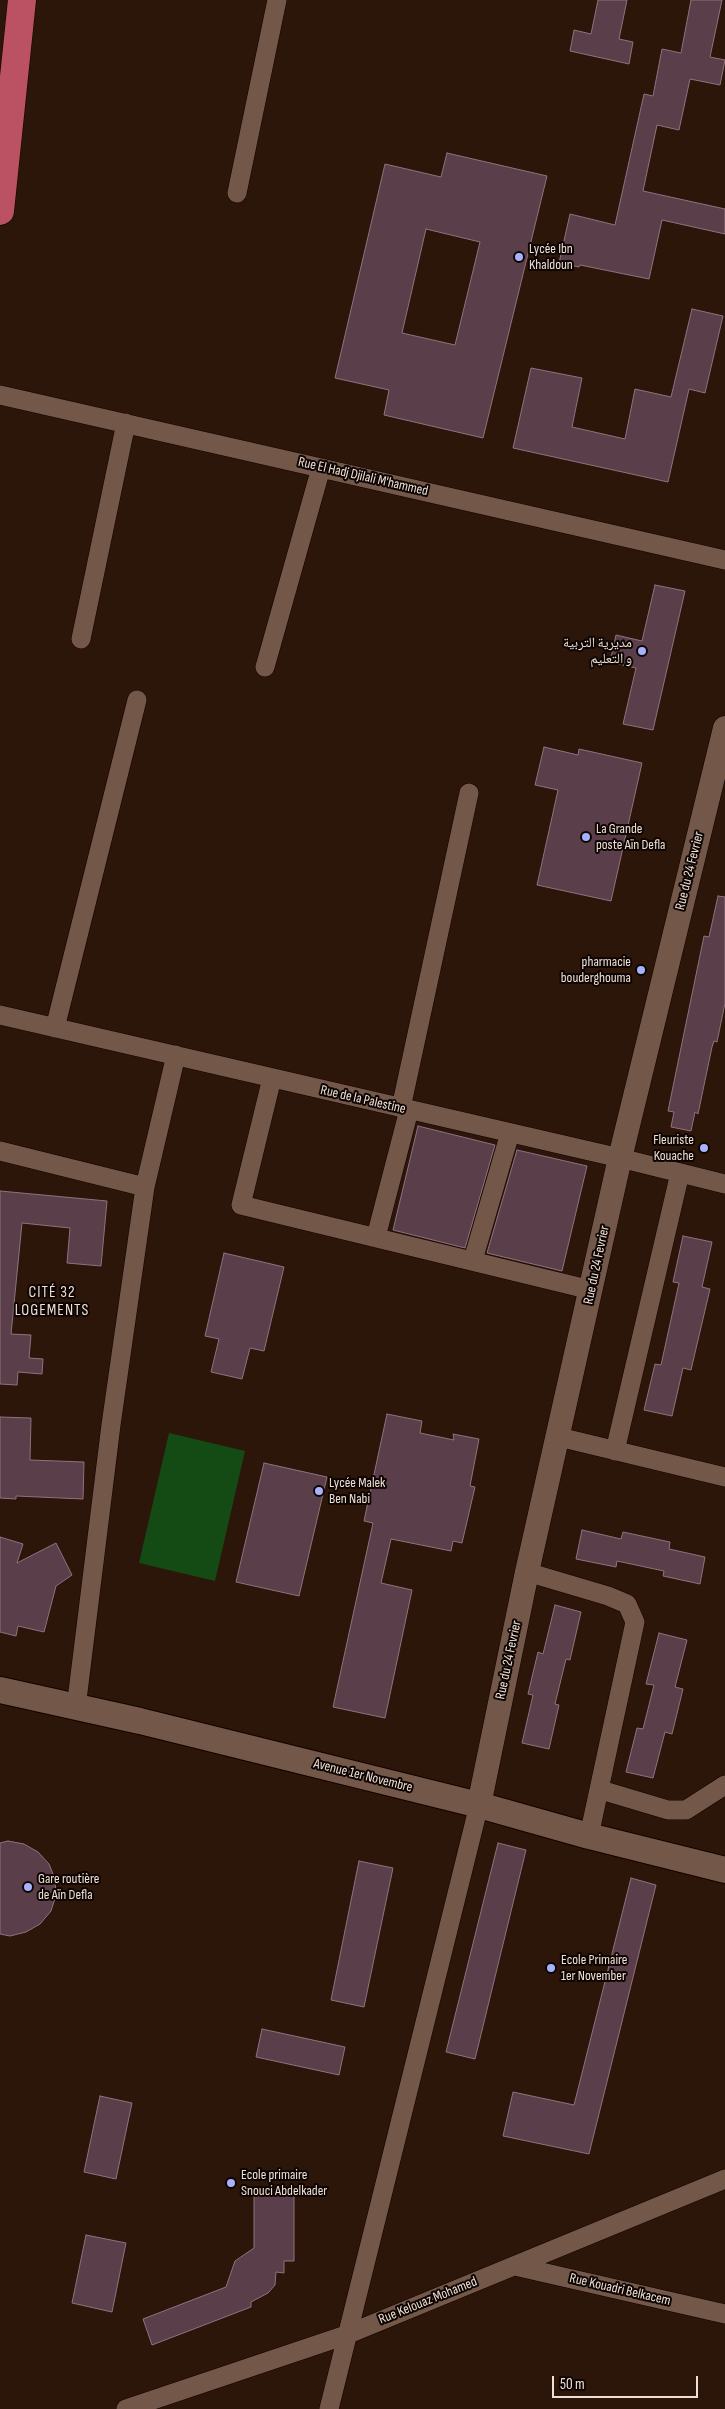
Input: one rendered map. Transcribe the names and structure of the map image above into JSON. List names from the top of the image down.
{
  "streets": {
    "main road": ["Avenue 1er Novembre"],
    "street": [
      "Rue El Hadj Djilali M'hammed",
      "Rue du 24 Fevrier",
      "Rue de la Palestine",
      "Rue Kouadri Belkacem",
      "Rue Kelouaz Mohamed"
    ]
  },
  "crossings": [
    ["Rue du 24 Fevrier", "Rue de la Palestine"],
    ["Rue du 24 Fevrier", "Avenue 1er Novembre"],
    ["Rue Kouadri Belkacem", "Rue Kelouaz Mohamed"]
  ],
  "districts": ["CITÉ 32 LOGEMENTS"],
  "places": [
    "Lycée Ibn Khaldoun",
    "مديرية التربية و التعليم",
    "La Grande poste Aïn Defla",
    "pharmacie bouderghouma",
    "Fleuriste Kouache",
    "Lycée Malek Ben Nabi",
    "Gare routière de Aïn Defla",
    "Ecole Primaire 1er November",
    "Ecole primaire Snouci Abdelkader"
  ],
  "scale_bar": "50 m"
}
